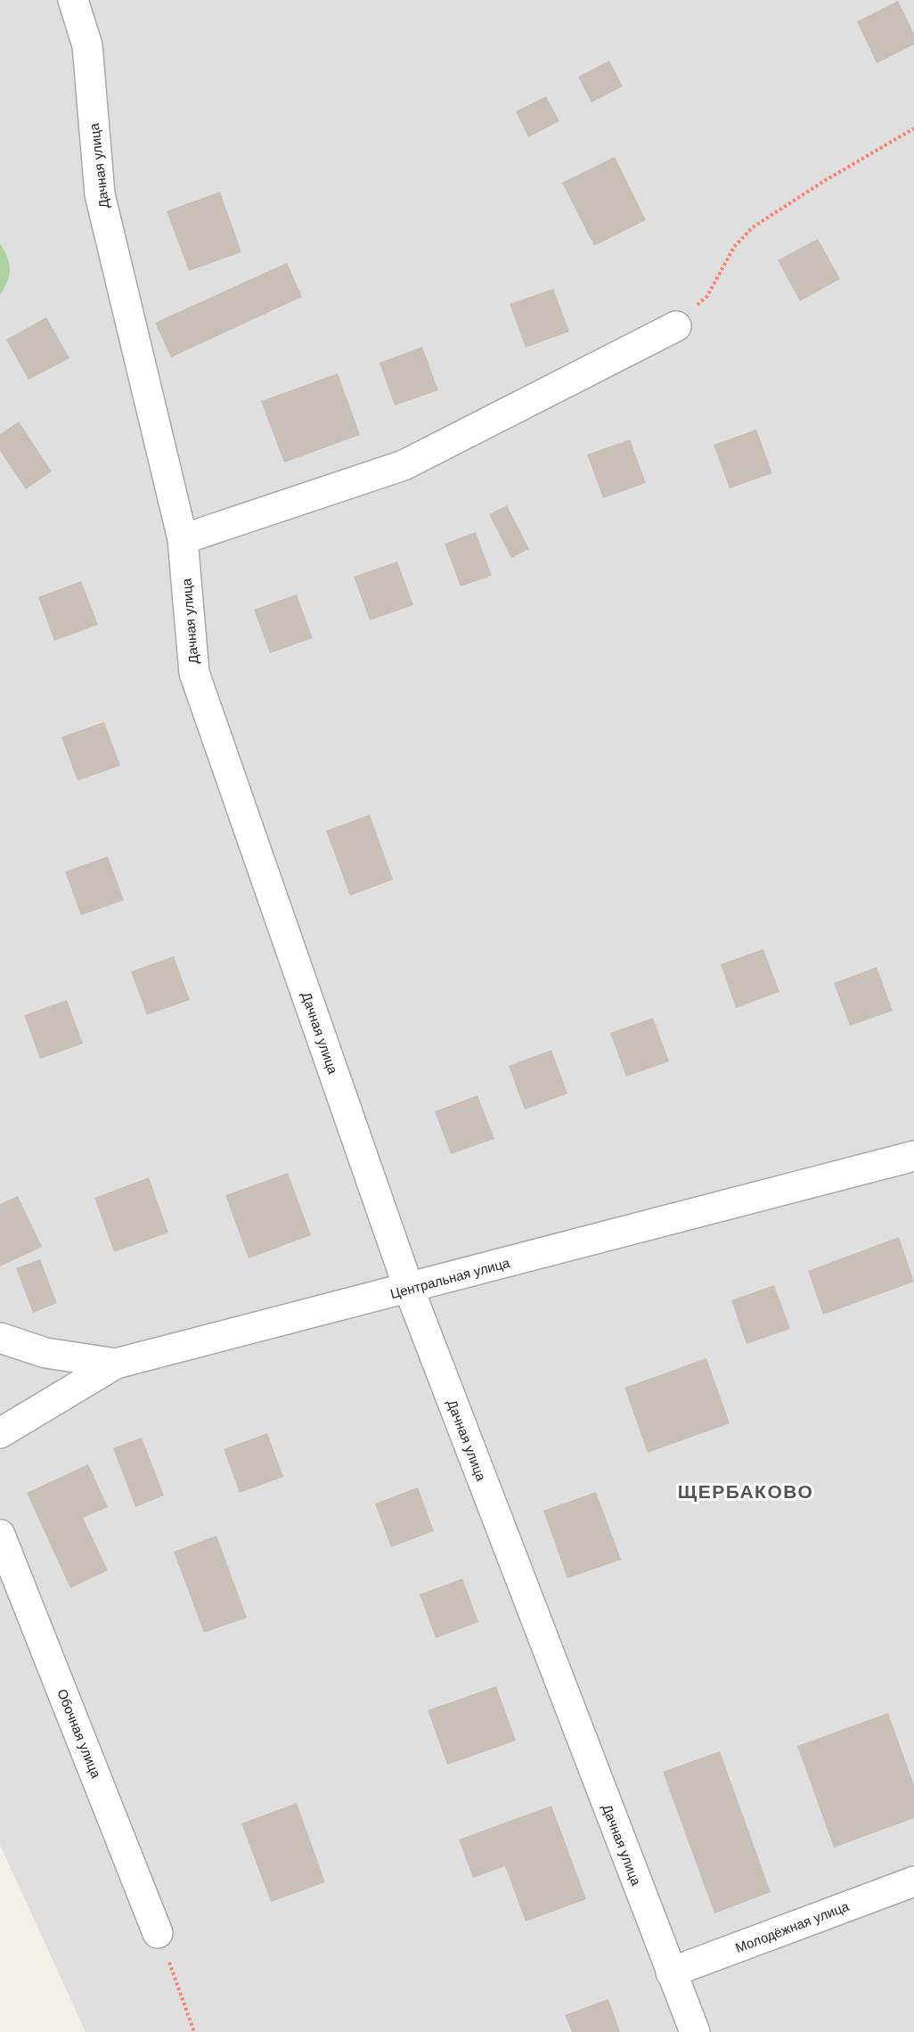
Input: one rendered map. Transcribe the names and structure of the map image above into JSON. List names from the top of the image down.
{
  "streets": {
    "street": [
      "Дачная улица",
      "Центральная улица",
      "Обочная улица",
      "Молодёжная улица"
    ]
  },
  "crossings": [
    ["Дачная улица", "Центральная улица"],
    ["Дачная улица", "Молодёжная улица"]
  ],
  "districts": ["ЩЕРБАКОВО"]
}
